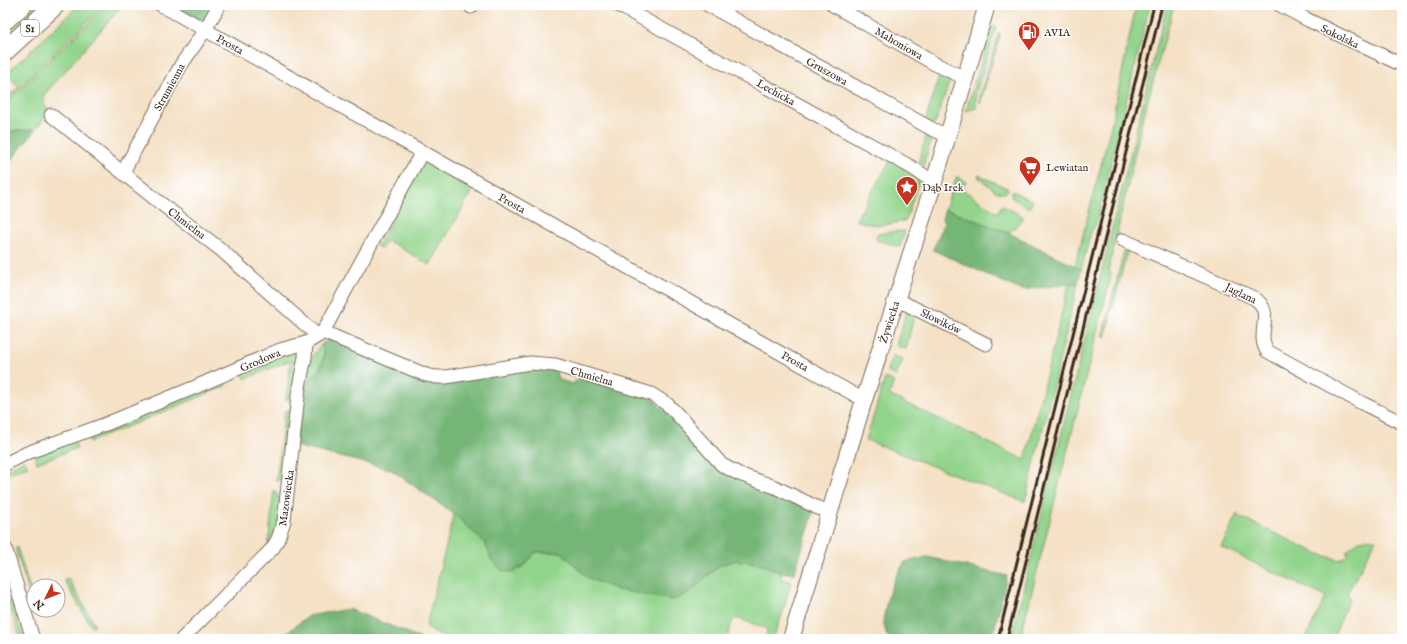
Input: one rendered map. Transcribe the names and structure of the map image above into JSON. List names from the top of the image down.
{
  "streets": {
    "highway": ["S1"],
    "main road": ["Żywiecka"],
    "street": [
      "Sokolska",
      "Mahoniowa",
      "Prosta",
      "Gruszowa",
      "Strumienna",
      "Lechicka",
      "Chmielna",
      "Jaglana",
      "Słowików",
      "Grodowa",
      "Mazowiecka"
    ]
  },
  "crossings": [
    ["Mahoniowa", "Żywiecka"],
    ["Prosta", "Strumienna"],
    ["Prosta", "Żywiecka"],
    ["Gruszowa", "Żywiecka"],
    ["Strumienna", "Chmielna"],
    ["Lechicka", "Żywiecka"],
    ["Chmielna", "Żywiecka"],
    ["Chmielna", "Grodowa"],
    ["Słowików", "Żywiecka"],
    ["Grodowa", "Mazowiecka"]
  ],
  "places": {
    "fuel station": ["AVIA"],
    "supermarket": ["Lewiatan"],
    "place": ["Dąb Irek"]
  },
  "north": "bottom left"
}
